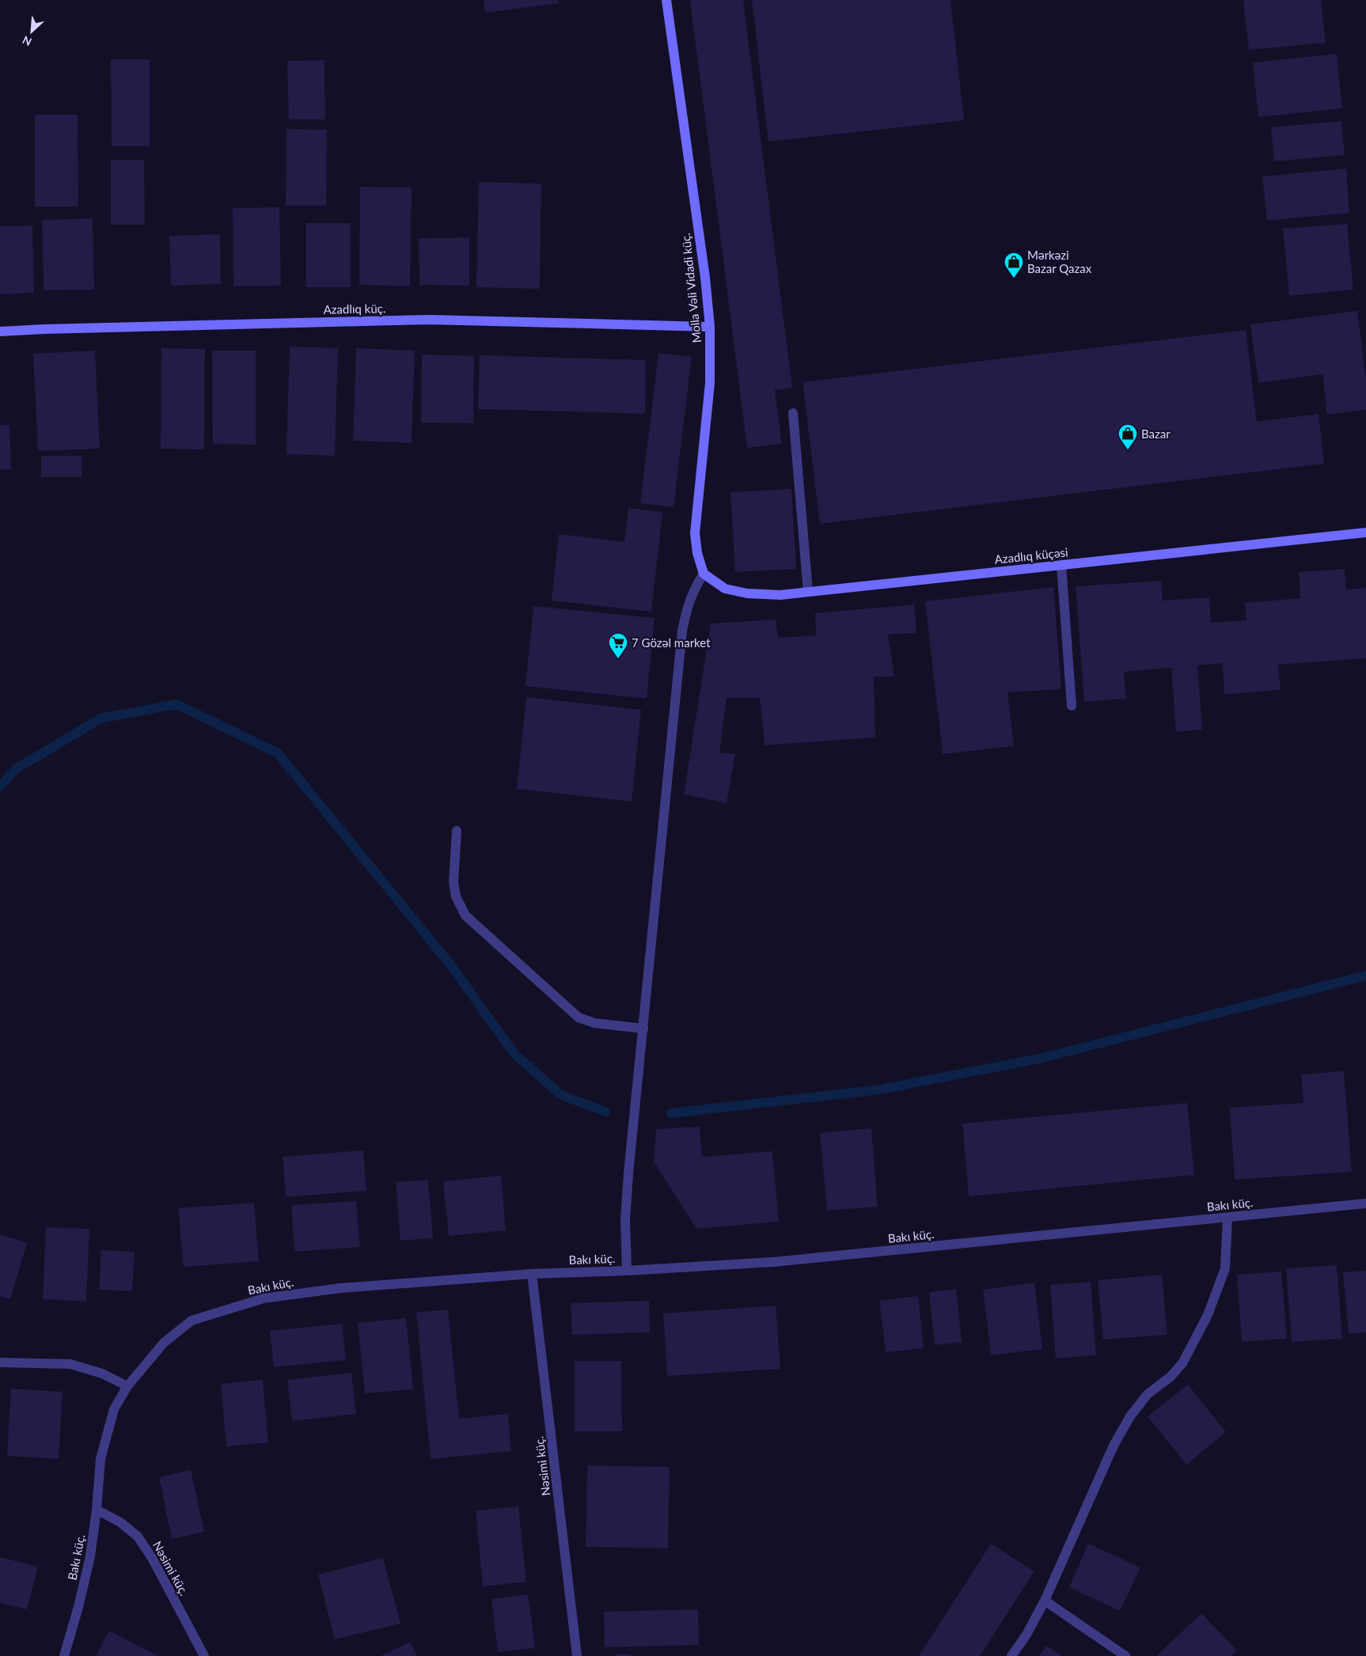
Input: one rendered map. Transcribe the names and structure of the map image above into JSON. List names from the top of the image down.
{
  "streets": {
    "street": [
      "Molla Vəli Vidadi küç.",
      "Azadlıq küç.",
      "Azadlıq küçəsi",
      "Bakı küç.",
      "Nəsimi küç."
    ]
  },
  "crossings": [
    ["Molla Vəli Vidadi küç.", "Azadlıq küç."],
    ["Molla Vəli Vidadi küç.", "Azadlıq küçəsi"],
    ["Bakı küç.", "Nəsimi küç."]
  ],
  "places": {
    "shop": ["Mərkəzi Bazar Qazax", "Bazar"],
    "supermarket": ["7 Gözəl market"]
  },
  "north": "bottom left"
}
